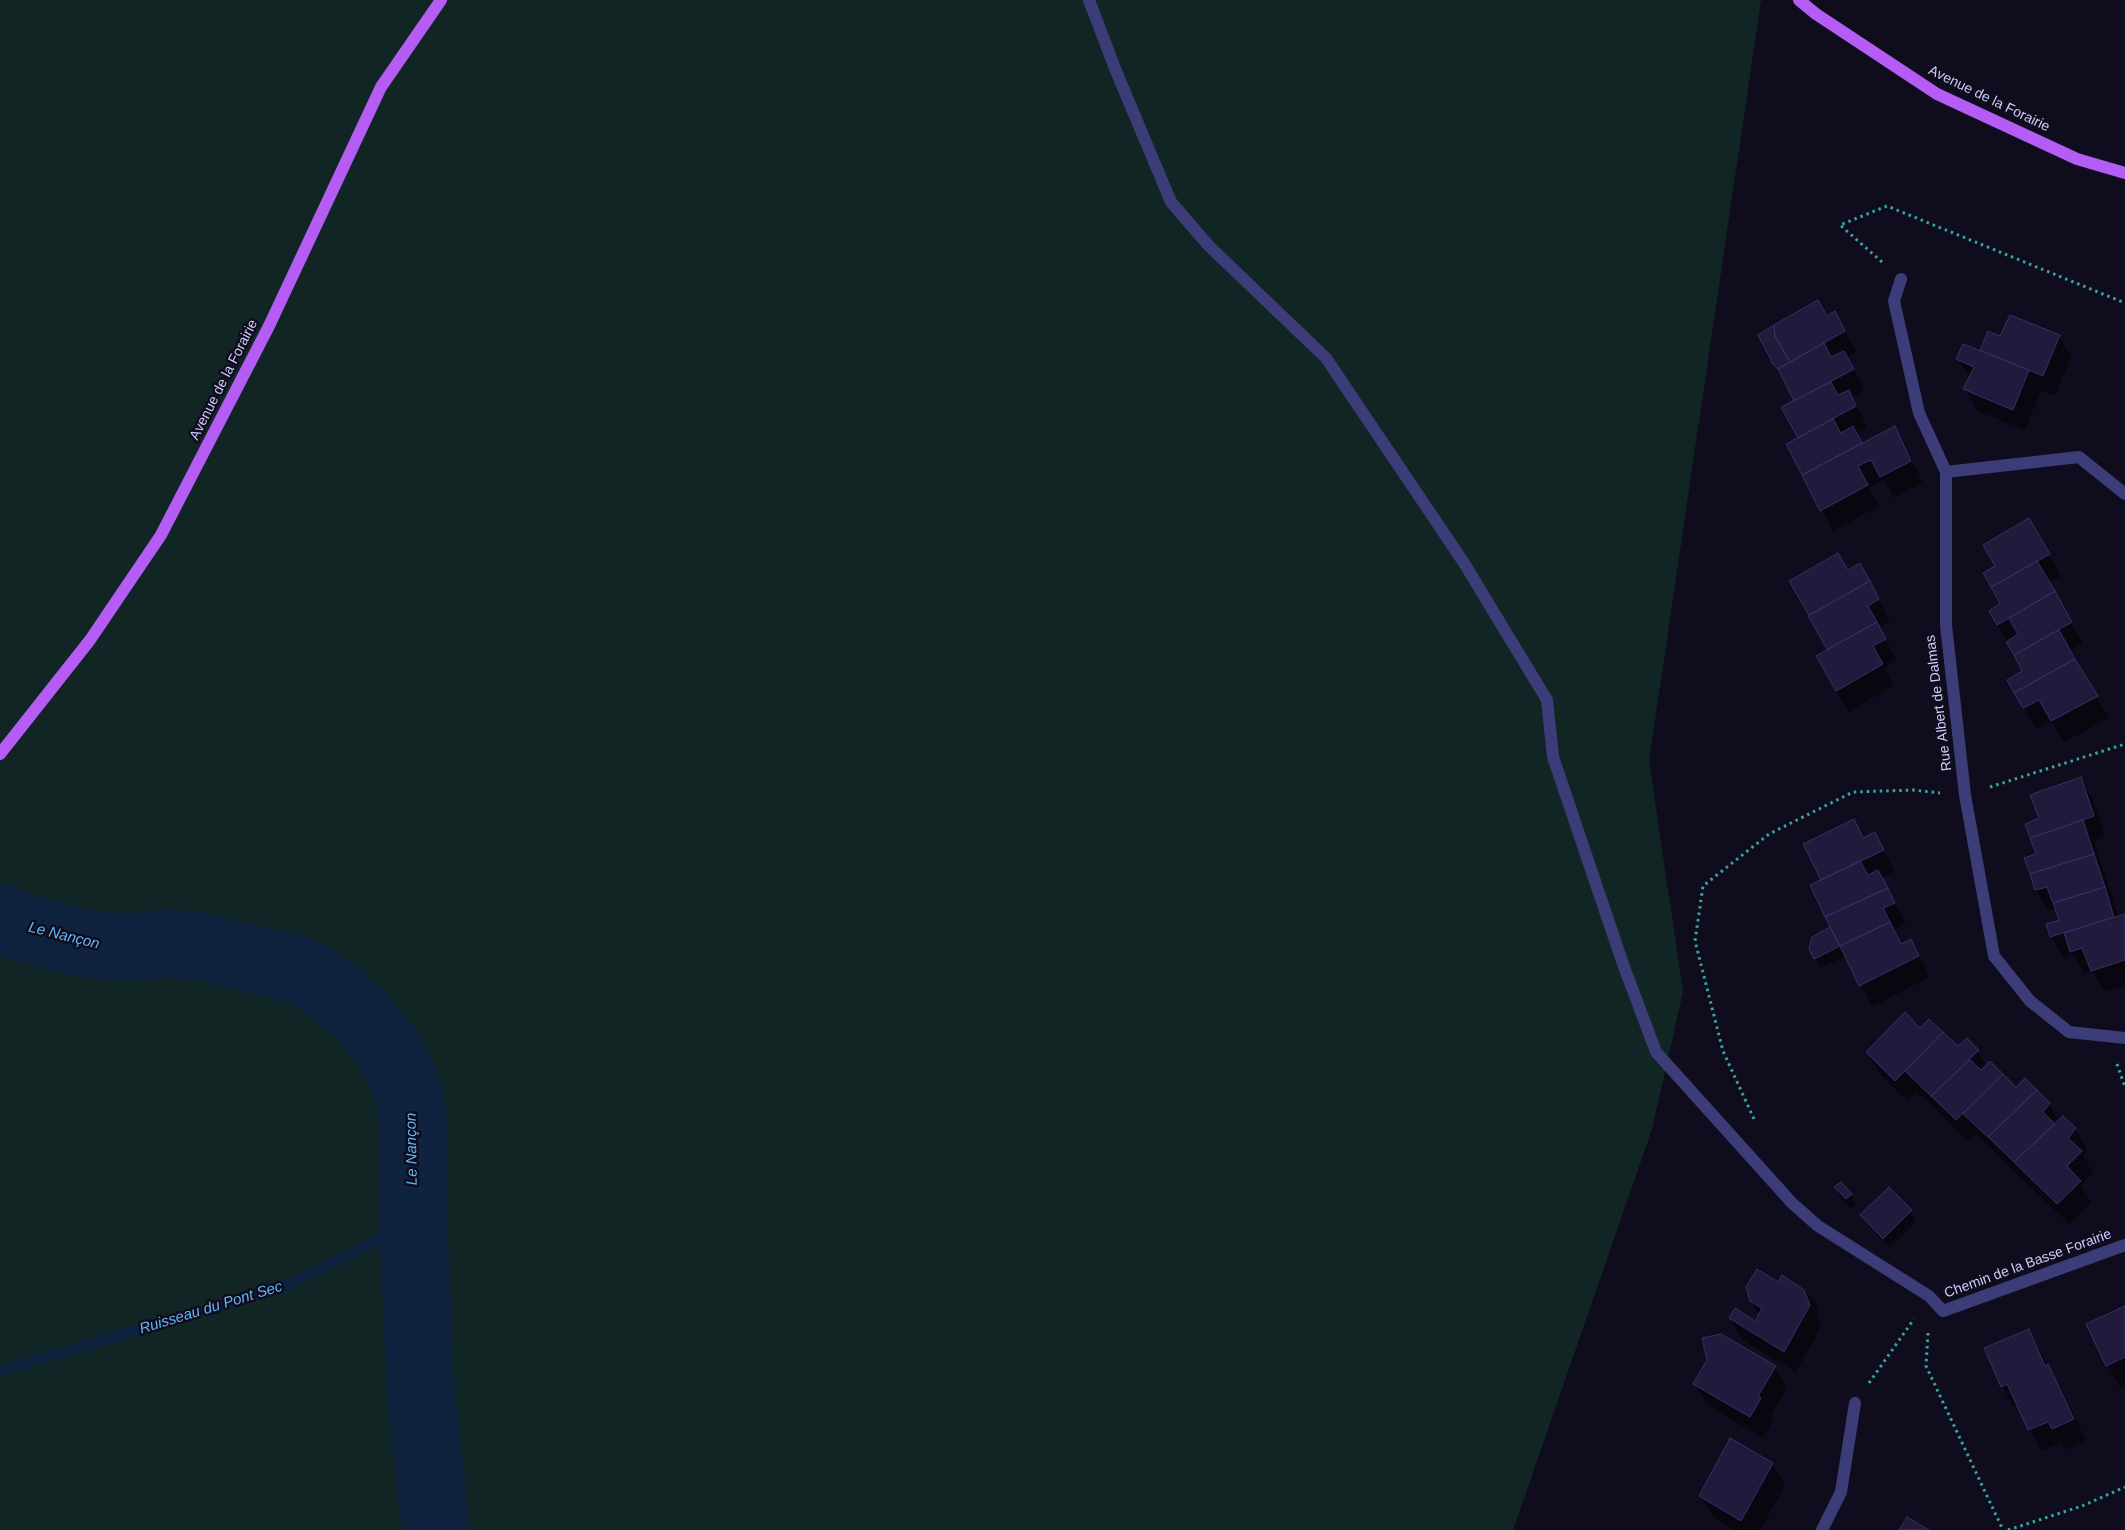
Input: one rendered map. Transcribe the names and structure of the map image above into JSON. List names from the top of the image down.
{
  "streets": {
    "main road": ["Avenue de la Forairie"],
    "street": ["Rue Albert de Dalmas", "Chemin de la Basse Forairie"]
  },
  "water": ["Le Nançon", "Ruisseau du Pont Sec"]
}
